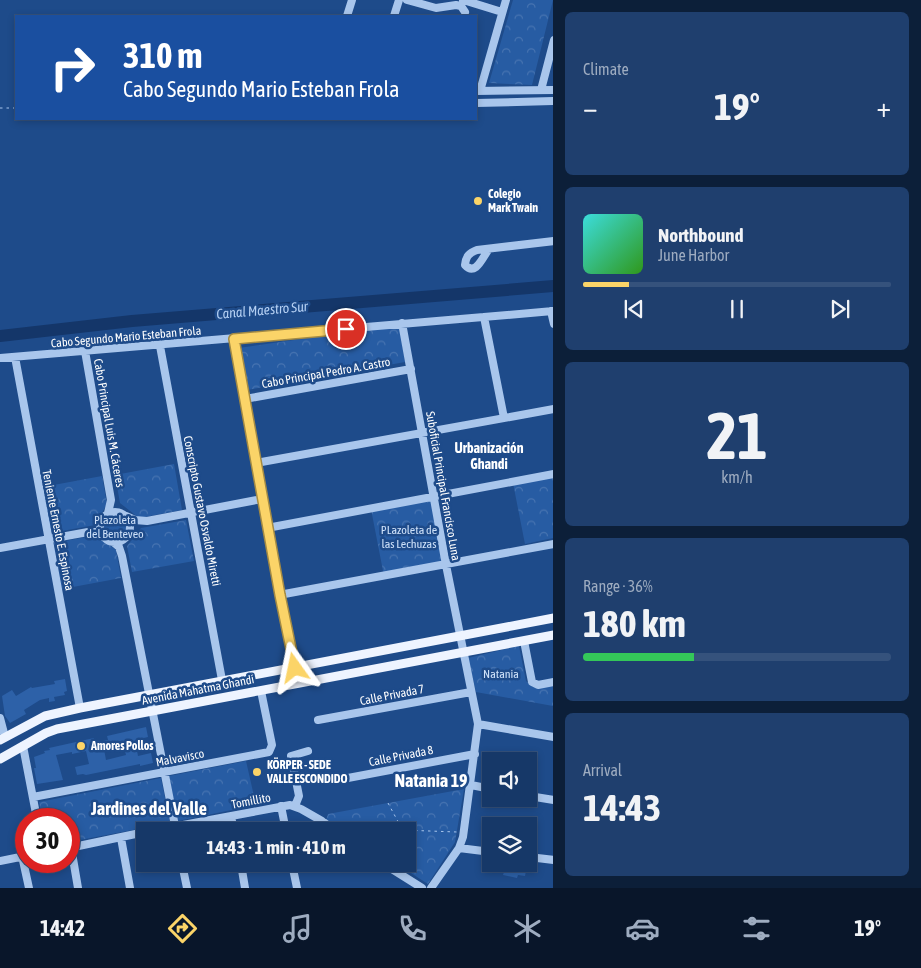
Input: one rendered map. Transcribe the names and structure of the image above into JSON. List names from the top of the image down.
{
  "streets": {
    "main road": ["Avenida Mahatma Ghandi"],
    "street": [
      "Cabo Segundo Mario Esteban Frola",
      "Cabo Principal Pedro A. Castro",
      "Cabo Principal Luis M. Cáceres",
      "Suboficial Principal Francisco Luna",
      "Conscripto Gustavo Osvaldo Miretti",
      "Teniente Ernesto E. Espinosa",
      "Calle Privada 7",
      "Calle Privada 8",
      "Malvavisco",
      "Tomillito"
    ]
  },
  "crossings": [
    ["Cabo Segundo Mario Esteban Frola", "Cabo Principal Luis M. Cáceres"],
    ["Cabo Segundo Mario Esteban Frola", "Suboficial Principal Francisco Luna"],
    ["Cabo Segundo Mario Esteban Frola", "Conscripto Gustavo Osvaldo Miretti"],
    ["Cabo Segundo Mario Esteban Frola", "Teniente Ernesto E. Espinosa"],
    ["Cabo Principal Pedro A. Castro", "Suboficial Principal Francisco Luna"],
    ["Suboficial Principal Francisco Luna", "Avenida Mahatma Ghandi"],
    ["Suboficial Principal Francisco Luna", "Calle Privada 7"],
    ["Suboficial Principal Francisco Luna", "Calle Privada 8"],
    ["Conscripto Gustavo Osvaldo Miretti", "Avenida Mahatma Ghandi"],
    ["Teniente Ernesto E. Espinosa", "Avenida Mahatma Ghandi"],
    ["Avenida Mahatma Ghandi", "Malvavisco"]
  ],
  "districts": ["Urbanización Ghandi", "Natania 19", "Jardines del Valle"],
  "water": ["Canal Maestro Sur"],
  "parks": ["Plazoleta del Benteveo", "PLazoleta de las Lechuzas", "Natania"],
  "places": ["Colegio Mark Twain", "Amores Pollos", "KÖRPER - SEDE VALLE ESCONDIDO"],
  "page": {
    "tile": [
      "Climate",
      ["21", "km/h"],
      ["Range · 36%", "180 km"],
      ["Arrival", "14:43"]
    ],
    "turn": ["310 m", "Cabo Segundo Mario Esteban Frola"],
    "heat": ["−", "19°", "+"],
    "song": ["Northbound", "June Harbor"],
    "limit": "30",
    "trip": "14:43 · 1 min · 410 m",
    "tabs": ["14:42", "19°"]
  }
}
